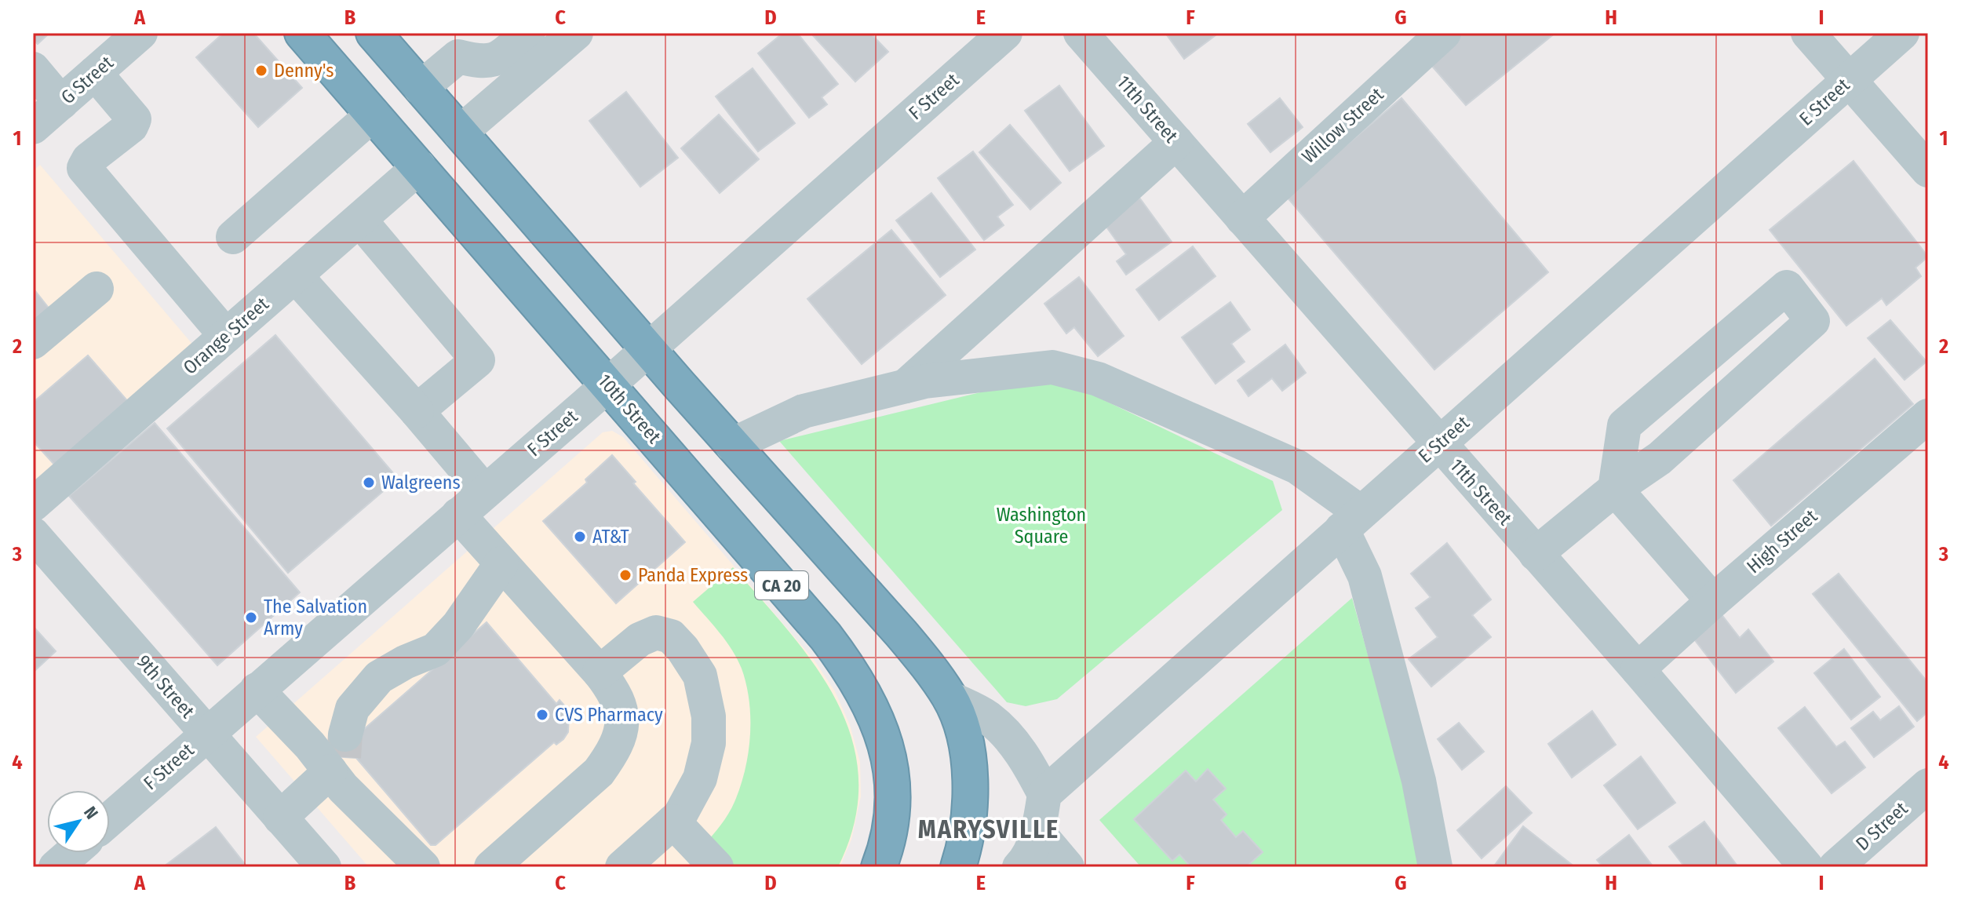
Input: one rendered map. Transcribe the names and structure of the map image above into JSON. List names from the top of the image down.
{
  "streets": {
    "highway": ["10th Street", "CA 20"],
    "street": [
      "G Street",
      "F Street",
      "E Street",
      "11th Street",
      "Willow Street",
      "Orange Street",
      "High Street",
      "9th Street",
      "D Street"
    ]
  },
  "crossings": [
    ["F Street", "10th Street"],
    ["F Street", "CA 20"],
    ["F Street", "9th Street"],
    ["E Street", "11th Street"],
    ["11th Street", "Willow Street"],
    ["11th Street", "High Street"],
    ["Orange Street", "10th Street"]
  ],
  "districts": ["MARYSVILLE"],
  "parks": ["Washington Square"],
  "places": [
    "Denny's",
    "Walgreens",
    "AT&T",
    "Panda Express",
    "The Salvation Army",
    "CVS Pharmacy"
  ],
  "north": "top right",
  "grid": {
    "columns": [
      "A",
      "B",
      "C",
      "D",
      "E",
      "F",
      "G",
      "H",
      "I"
    ],
    "rows": [
      "1",
      "2",
      "3",
      "4"
    ]
  }
}
